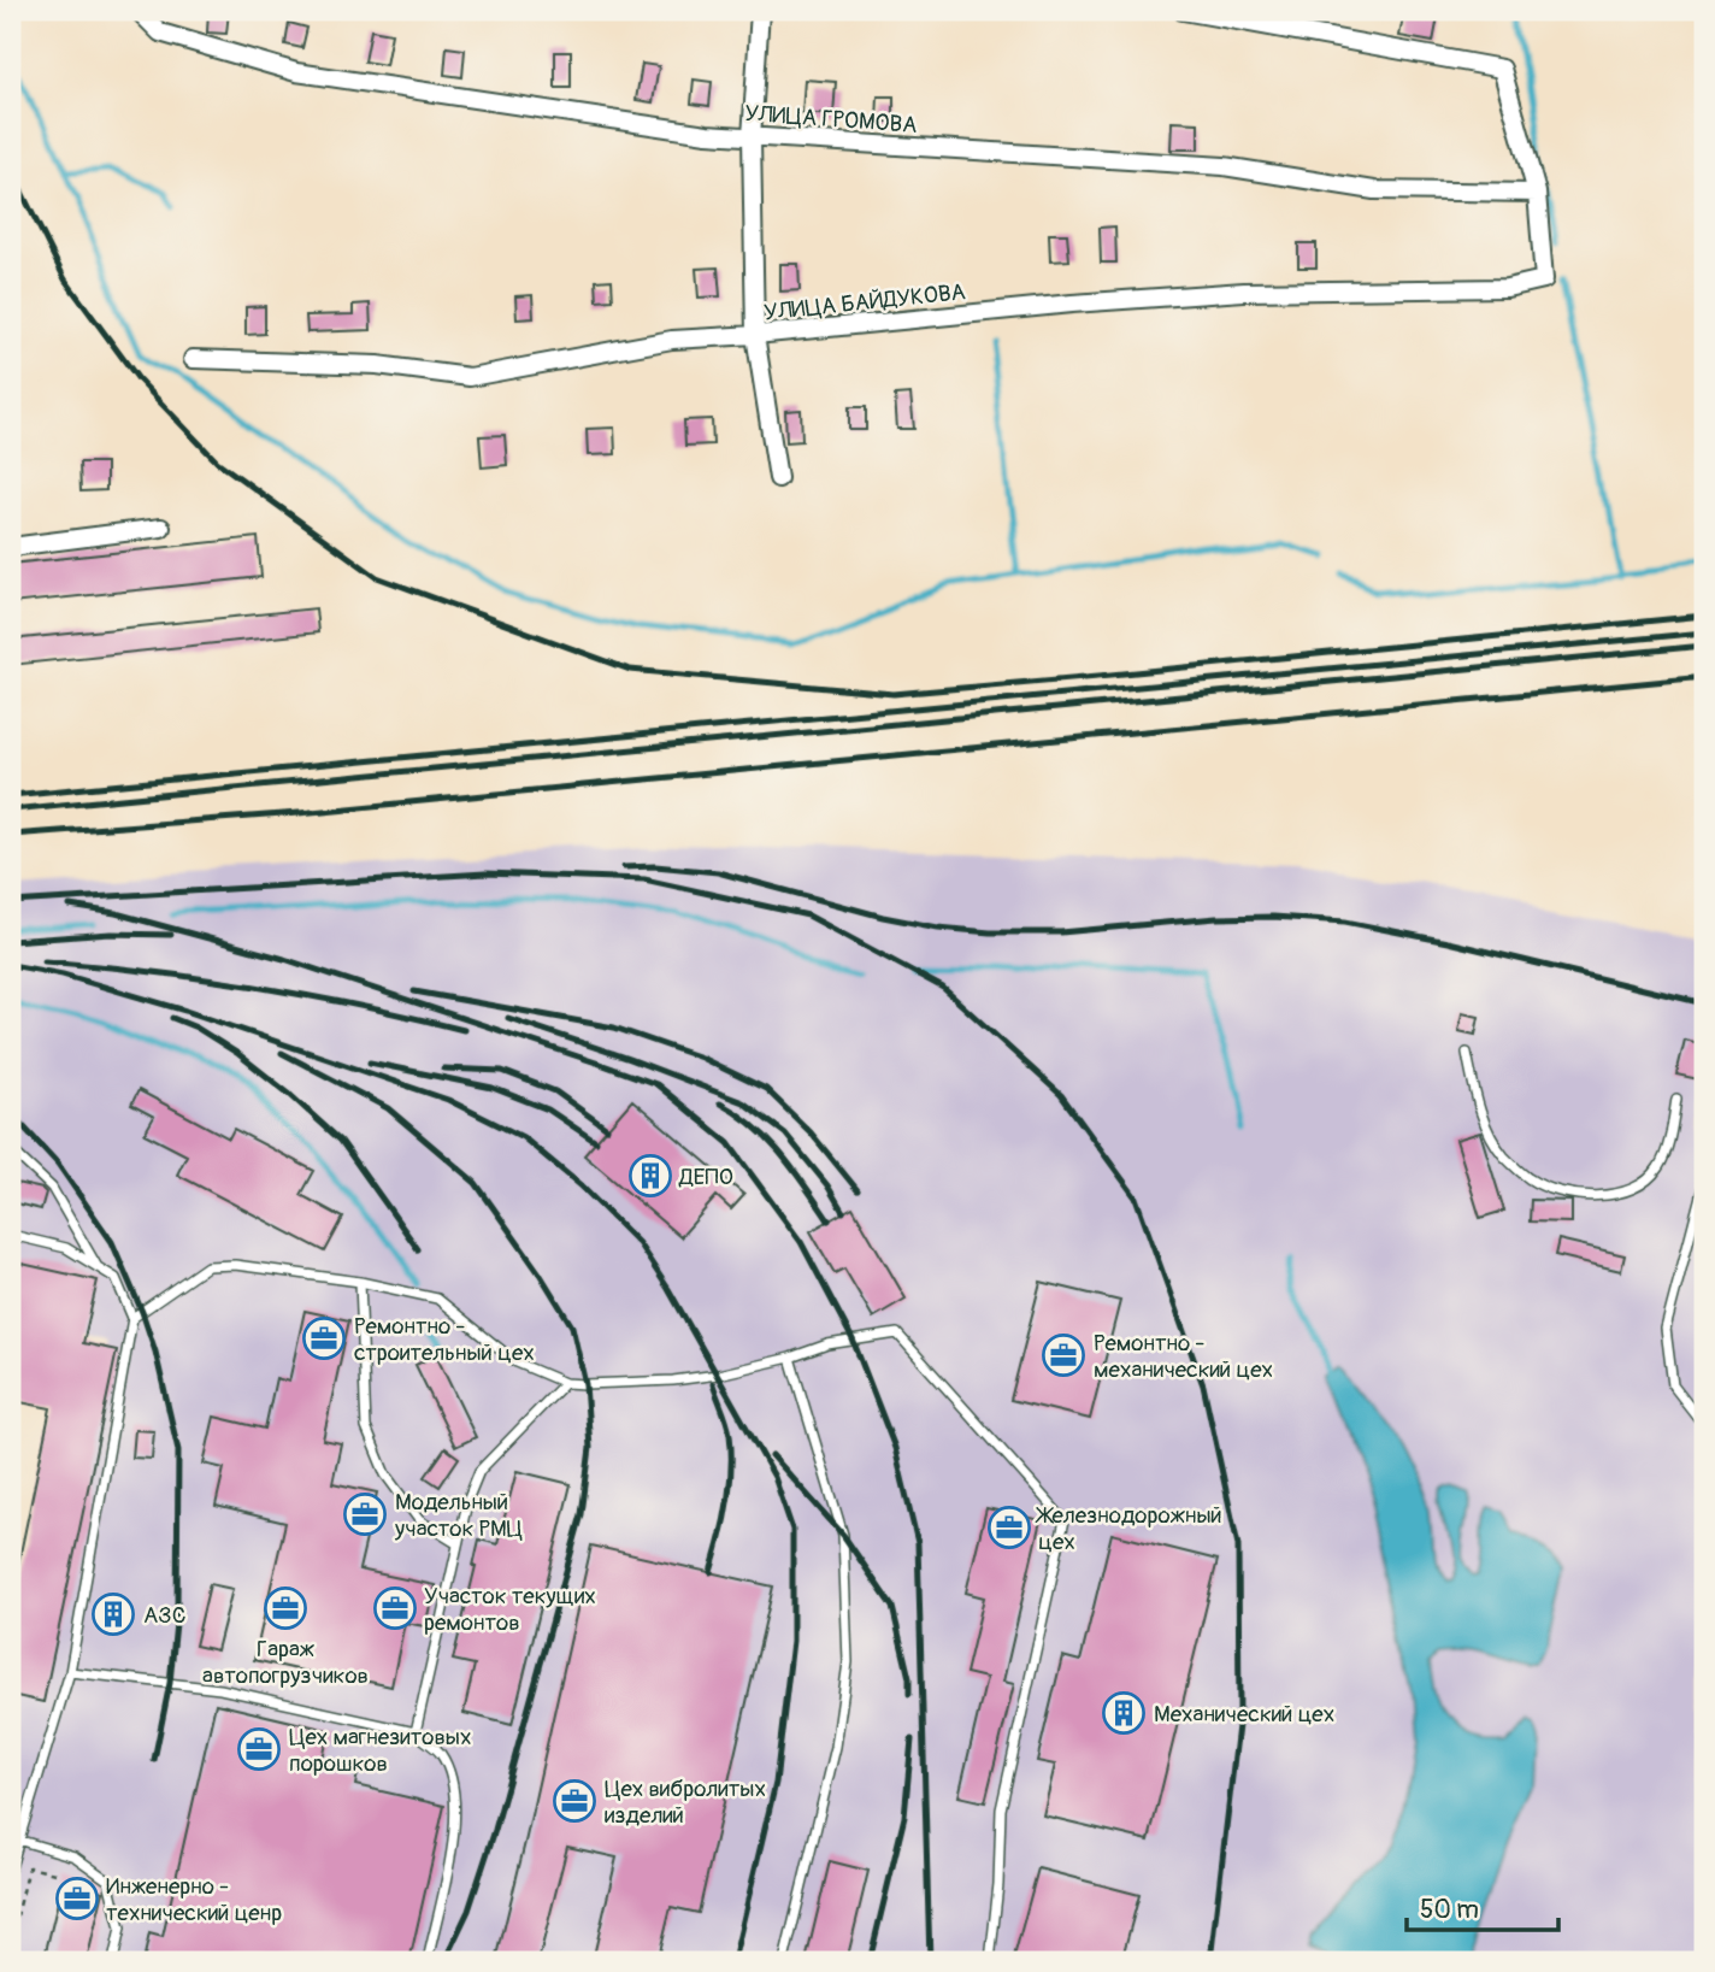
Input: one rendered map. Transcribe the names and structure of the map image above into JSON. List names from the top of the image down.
{
  "streets": {
    "street": ["УЛИЦА ГРОМОВА", "УЛИЦА БАЙДУКОВА"]
  },
  "crossings": [
    ["УЛИЦА ГРОМОВА", "УЛИЦА БАЙДУКОВА"]
  ],
  "places": {
    "building": ["ДЕПО", "АЗС", "Механический цех"],
    "office": [
      "Ремонтно - строительный цех",
      "Ремонтно - механический цех",
      "Модельный участок РМЦ",
      "Железнодорожный цех",
      "Гараж автопогрузчиков",
      "Участок текущих ремонтов",
      "Цех магнезитовых порошков",
      "Цех вибролитых изделий",
      "Инженерно - технический ценр"
    ]
  },
  "scale_bar": "50 m"
}
